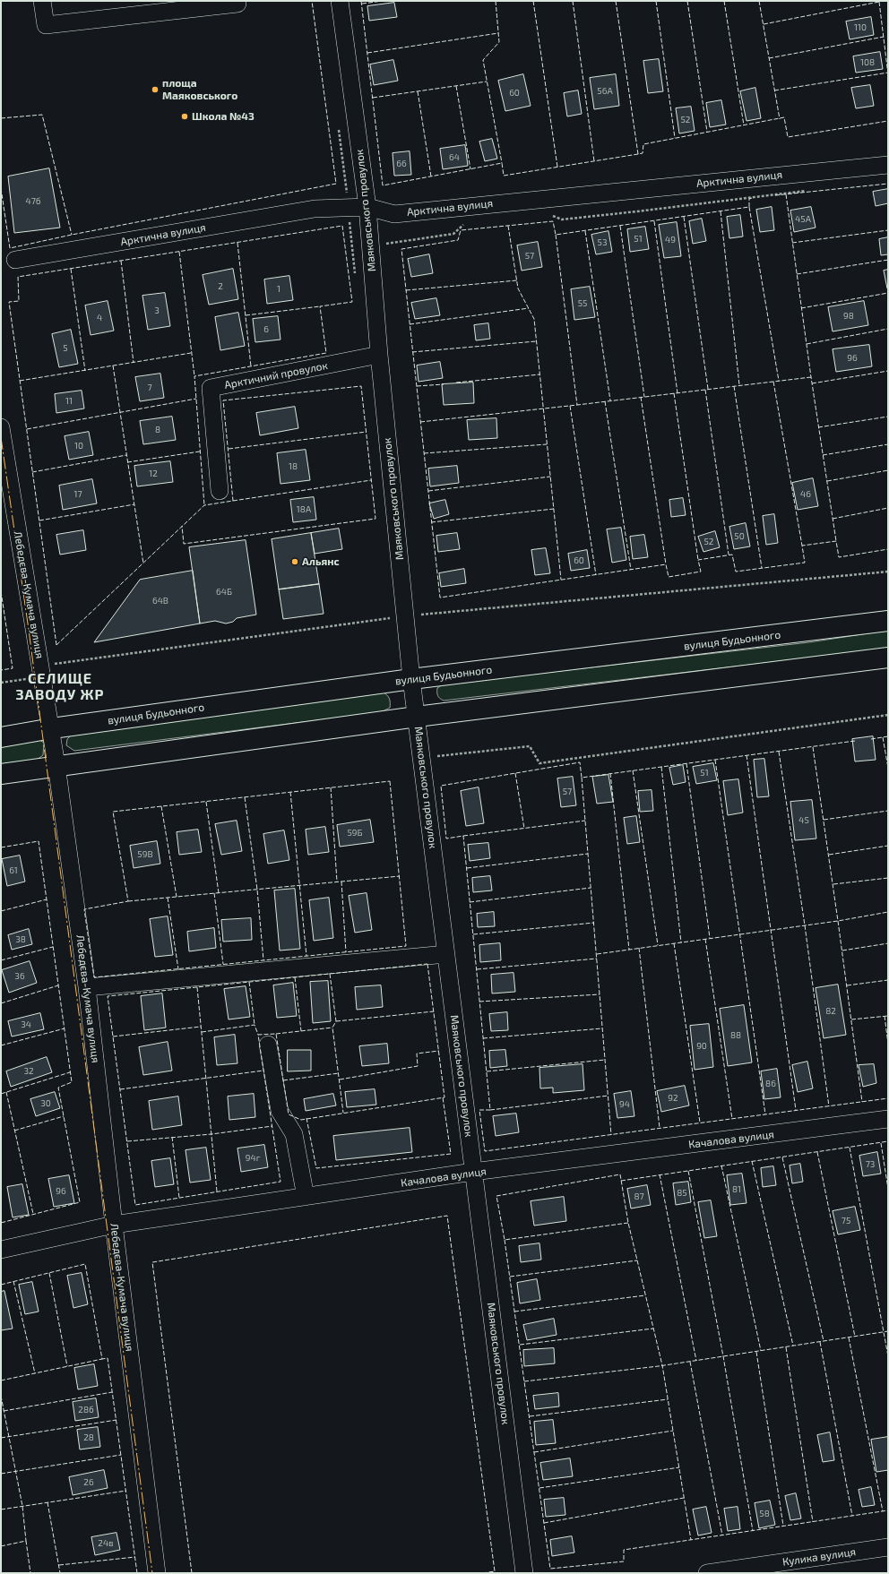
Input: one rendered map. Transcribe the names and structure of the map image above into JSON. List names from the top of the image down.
{
  "streets": {
    "main road": ["вулиця Будьонного"],
    "street": [
      "Арктична вулиця",
      "Маяковського провулок",
      "Арктичний провулок",
      "Лебедєва-Кумача вулиця",
      "Качалова вулиця",
      "Кулика вулиця"
    ]
  },
  "crossings": [
    ["Арктична вулиця", "Маяковського провулок"],
    ["Маяковського провулок", "Арктичний провулок"],
    ["Маяковського провулок", "вулиця Будьонного"],
    ["Маяковського провулок", "Качалова вулиця"],
    ["Лебедєва-Кумача вулиця", "вулиця Будьонного"],
    ["Лебедєва-Кумача вулиця", "Качалова вулиця"]
  ],
  "districts": ["СЕЛИЩЕ ЗАВОДУ ЖР"],
  "places": ["площа Маяковського", "Школа №43", "Альянс"],
  "house_numbers": [
    "110",
    "108",
    "56А",
    "60",
    "52",
    "64",
    "66",
    "47б",
    "45А",
    "51",
    "49",
    "53",
    "57",
    "2",
    "1",
    "55",
    "3",
    "98",
    "4",
    "6",
    "5",
    "96",
    "7",
    "11",
    "8",
    "10",
    "18",
    "12",
    "17",
    "46",
    "18А",
    "50",
    "52",
    "60",
    "64Б",
    "64В",
    "51",
    "57",
    "45",
    "59Б",
    "59В",
    "61",
    "38",
    "36",
    "82",
    "34",
    "88",
    "90",
    "32",
    "86",
    "92",
    "30",
    "94",
    "94г",
    "73",
    "81",
    "96",
    "85",
    "87",
    "75",
    "28б",
    "28",
    "26",
    "58",
    "24в"
  ]
}
